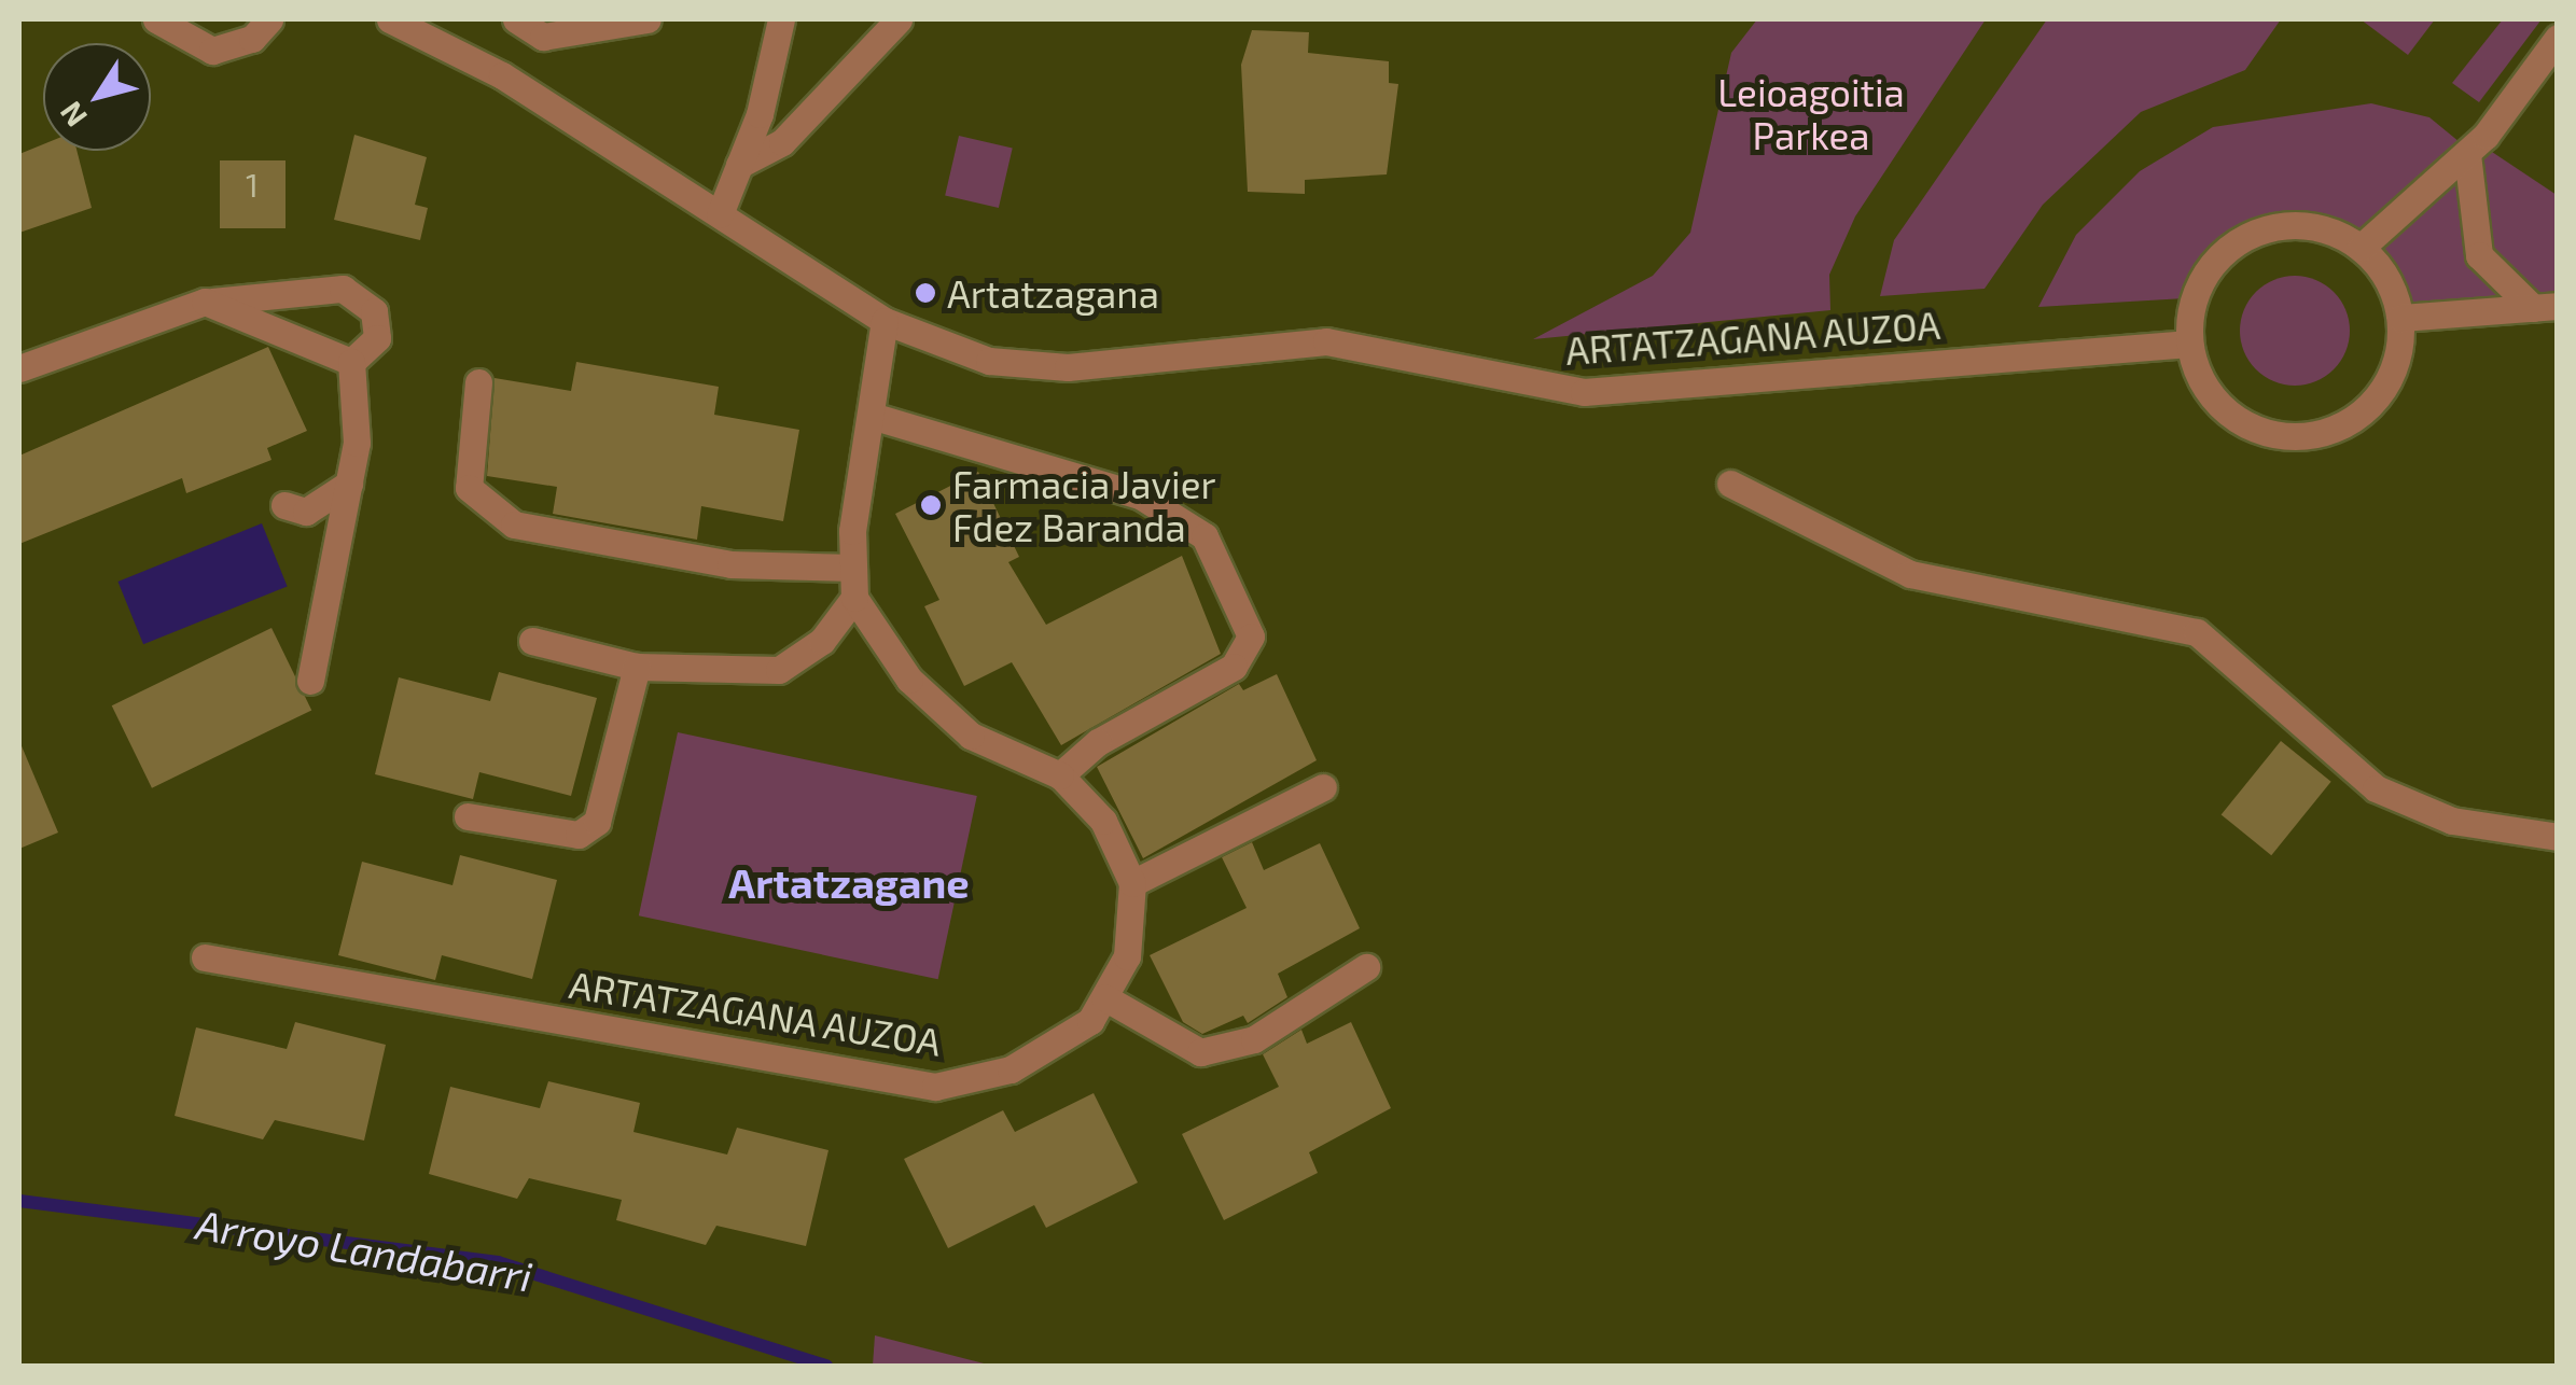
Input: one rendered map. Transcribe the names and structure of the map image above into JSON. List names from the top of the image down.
{
  "streets": {
    "street": ["ARTATZAGANA AUZOA"]
  },
  "districts": ["Artatzagane"],
  "water": ["Arroyo Landabarri"],
  "parks": ["Leioagoitia Parkea"],
  "places": ["Artatzagana", "Farmacia Javier Fdez Baranda"],
  "house_numbers": ["1"],
  "north": "bottom left"
}
